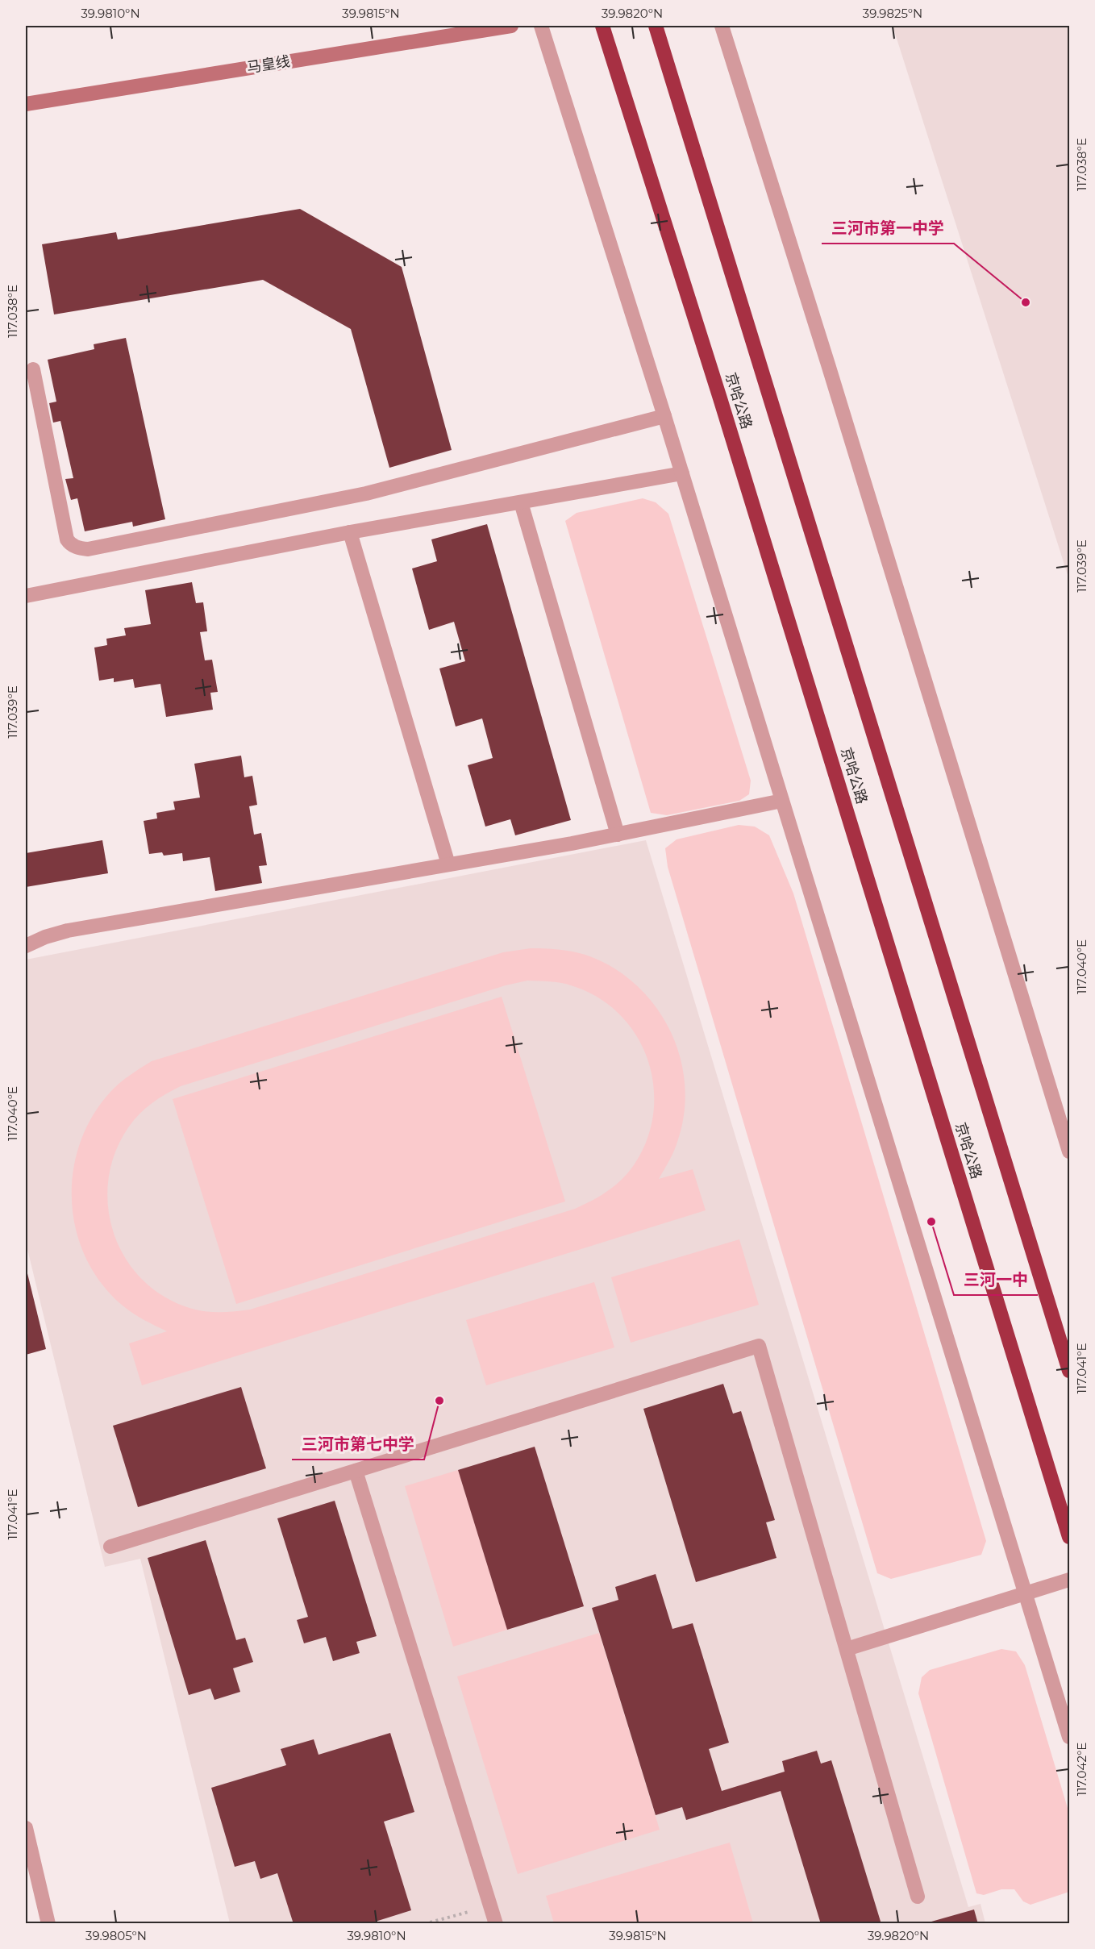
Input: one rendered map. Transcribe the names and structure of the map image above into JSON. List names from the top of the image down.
{
  "streets": {
    "highway": ["京哈公路"],
    "main road": ["马皇线"]
  },
  "places": ["三河市第一中学", "三河一中", "三河市第七中学"],
  "coordinates": [
    "39.9810°N",
    "39.9815°N",
    "39.9820°N",
    "39.9825°N",
    "117.038°E",
    "117.039°E",
    "117.040°E",
    "117.041°E",
    "117.042°E",
    "39.9805°N"
  ]
}
